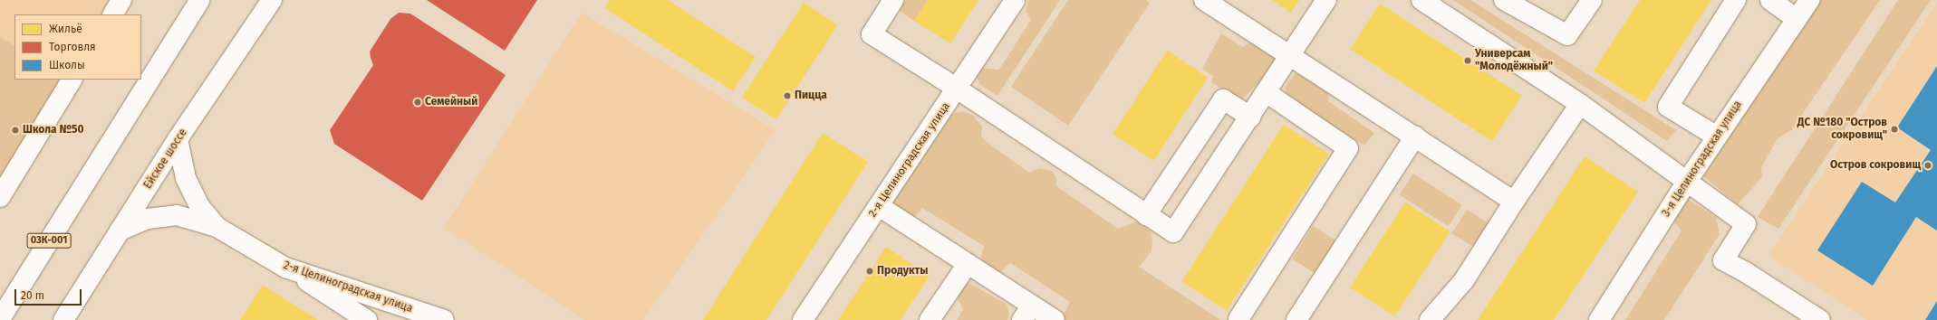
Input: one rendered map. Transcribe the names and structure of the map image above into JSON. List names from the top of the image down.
{
  "streets": {
    "street": [
      "Ейское шоссе",
      "3-я Целиноградская улица",
      "2-я Целиноградская улица",
      "03К-001"
    ]
  },
  "crossings": [
    ["Ейское шоссе", "2-я Целиноградская улица"]
  ],
  "places": [
    "Универсам \"Молодёжный\"",
    "Пицца",
    "Семейный",
    "ДС №180 \"Остров сокровищ\"",
    "Школа №50",
    "Остров сокровищ",
    "Продукты"
  ],
  "legend": ["Жильё", "Торговля", "Школы"],
  "scale_bar": "20 m"
}
